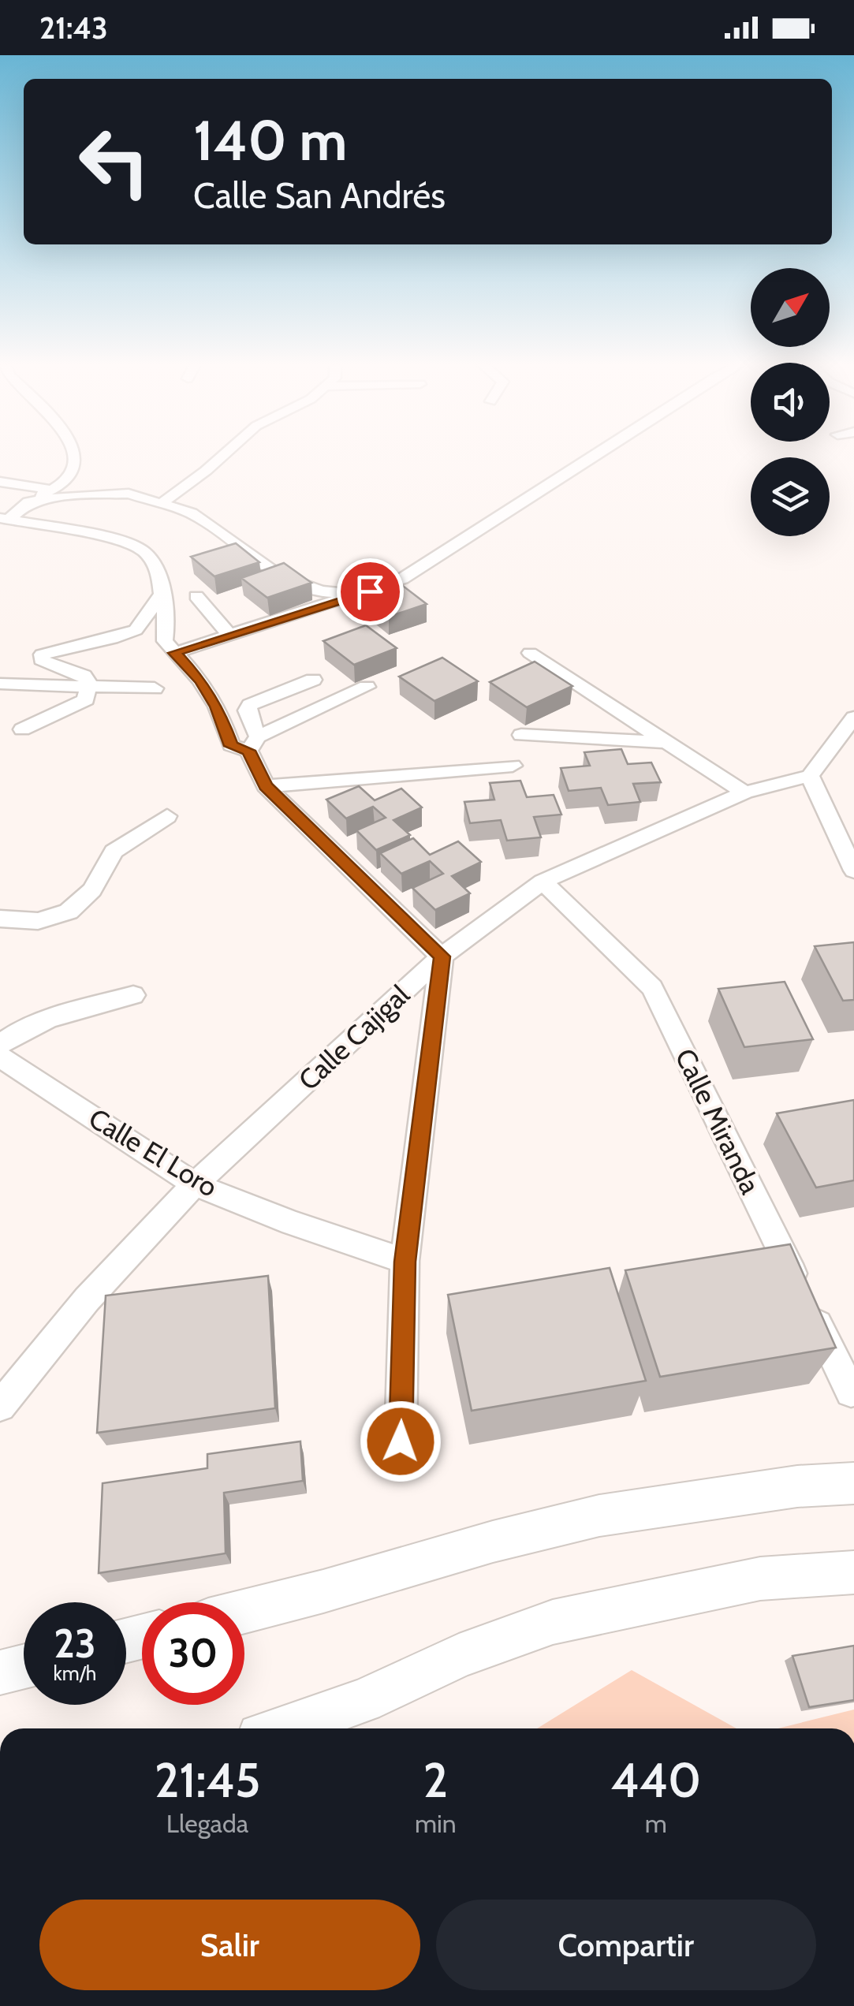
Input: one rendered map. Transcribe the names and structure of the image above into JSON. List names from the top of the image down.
{
  "streets": {
    "street": ["Calle Cajigal", "Calle Miranda", "Calle El Loro"]
  },
  "crossings": [
    ["Calle Cajigal", "Calle Miranda"],
    ["Calle Cajigal", "Calle El Loro"]
  ],
  "north": "top right",
  "page": {
    "status": "21:43",
    "turn": ["140 m", "Calle San Andrés"],
    "speed": "23 km/h",
    "limit": "30",
    "eta": [
      "21:45",
      "Llegada",
      "2",
      "min",
      "440",
      "m"
    ],
    "buttons": ["Salir", "Compartir"]
  }
}
